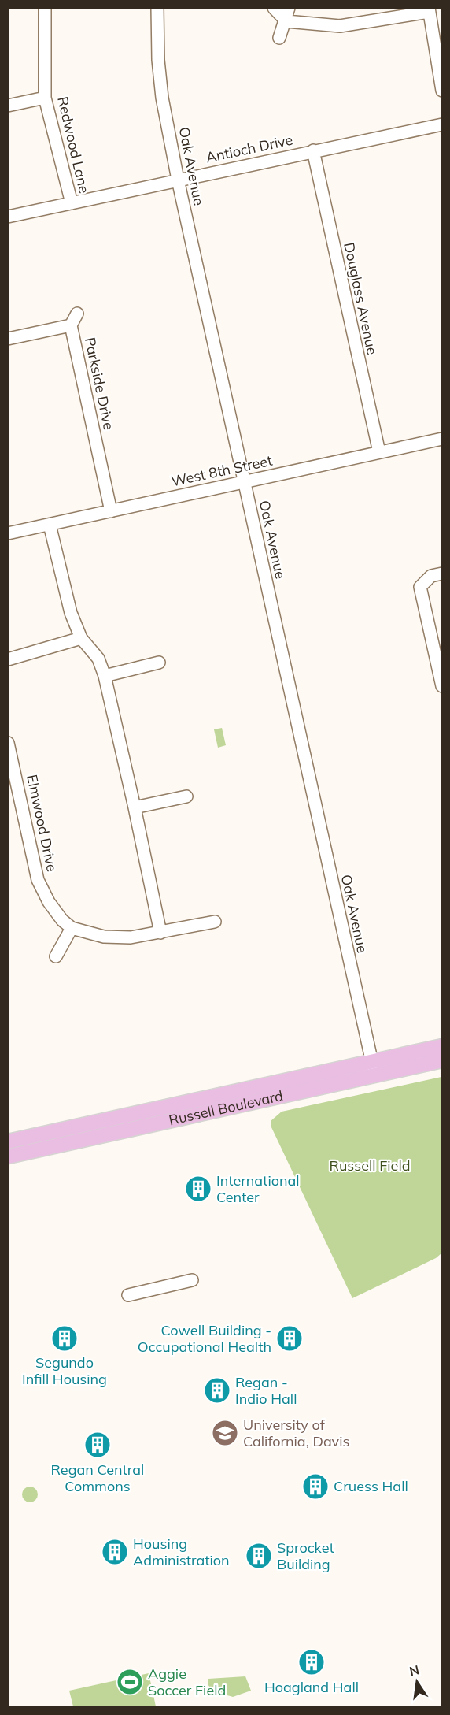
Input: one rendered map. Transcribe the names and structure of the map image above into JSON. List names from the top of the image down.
{
  "streets": {
    "main road": ["Russell Boulevard"],
    "street": [
      "Redwood Lane",
      "Antioch Drive",
      "Oak Avenue",
      "Douglass Avenue",
      "Parkside Drive",
      "West 8th Street",
      "Elmwood Drive"
    ]
  },
  "crossings": [
    ["Redwood Lane", "Antioch Drive"],
    ["Antioch Drive", "Oak Avenue"],
    ["Antioch Drive", "Douglass Avenue"],
    ["Oak Avenue", "West 8th Street"],
    ["Oak Avenue", "Russell Boulevard"],
    ["Douglass Avenue", "West 8th Street"],
    ["Parkside Drive", "West 8th Street"]
  ],
  "parks": ["Russell Field"],
  "places": {
    "building": [
      "International Center",
      "Segundo Infill Housing",
      "Cowell Building - Occupational Health",
      "Regan - Indio Hall",
      "Regan Central Commons",
      "Cruess Hall",
      "Housing Administration",
      "Sprocket Building",
      "Hoagland Hall"
    ],
    "school or university": ["University of California, Davis"],
    "sports": ["Aggie Soccer Field"]
  },
  "north": "top"
}
